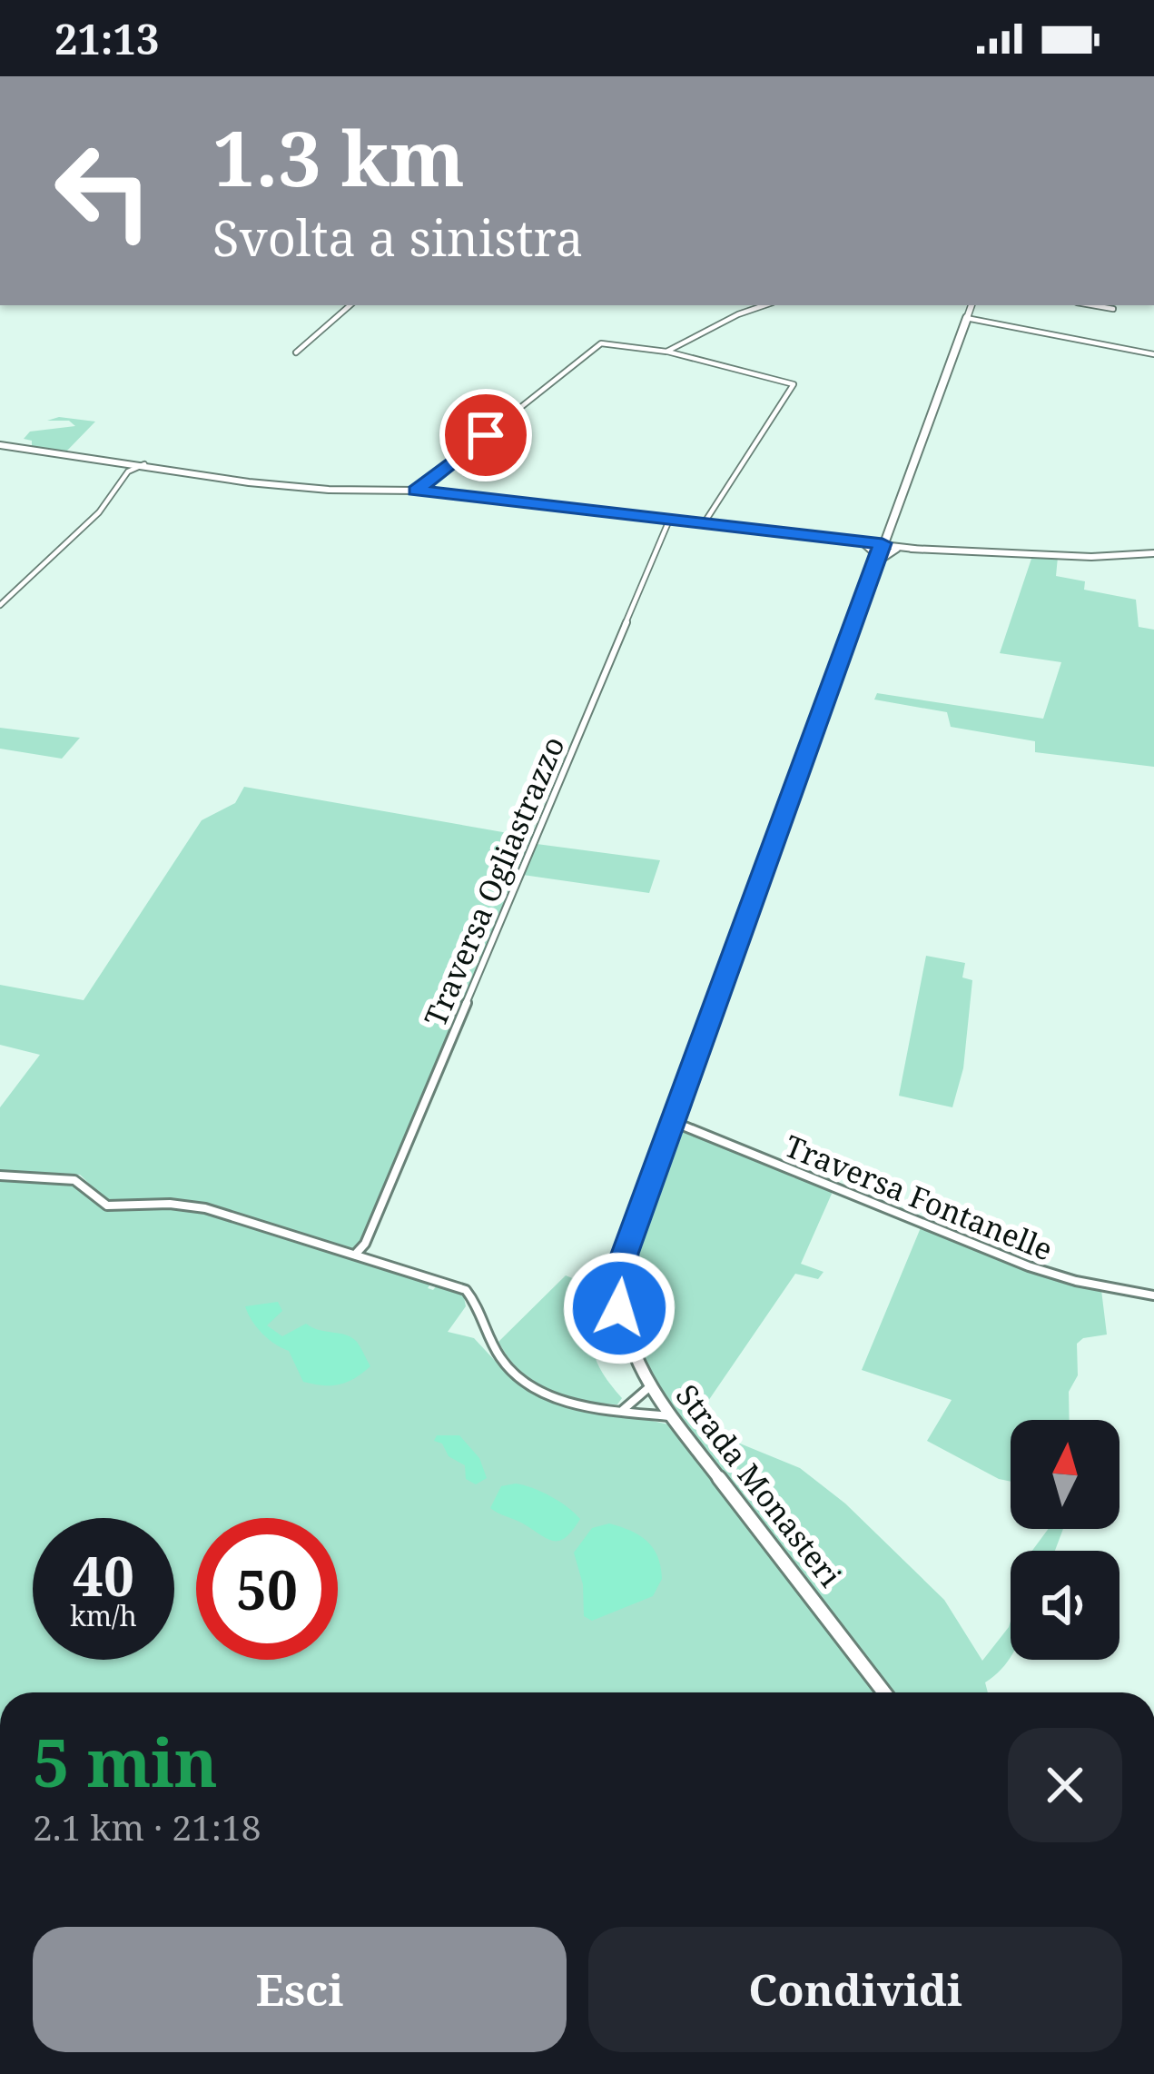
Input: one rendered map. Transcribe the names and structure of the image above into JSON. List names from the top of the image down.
{
  "streets": {
    "main road": ["Strada Monasteri"],
    "street": ["Traversa Ogliastrazzo", "Traversa Fontanelle"]
  },
  "crossings": [
    ["Traversa Fontanelle", "Strada Monasteri"]
  ],
  "north": "top",
  "page": {
    "status": "21:13",
    "turn": ["1.3 km", "Svolta a sinistra"],
    "speed": "40 km/h",
    "limit": "50",
    "heading": ["5 min", "2.1 km · 21:18"],
    "buttons": ["Esci", "Condividi"]
  }
}
